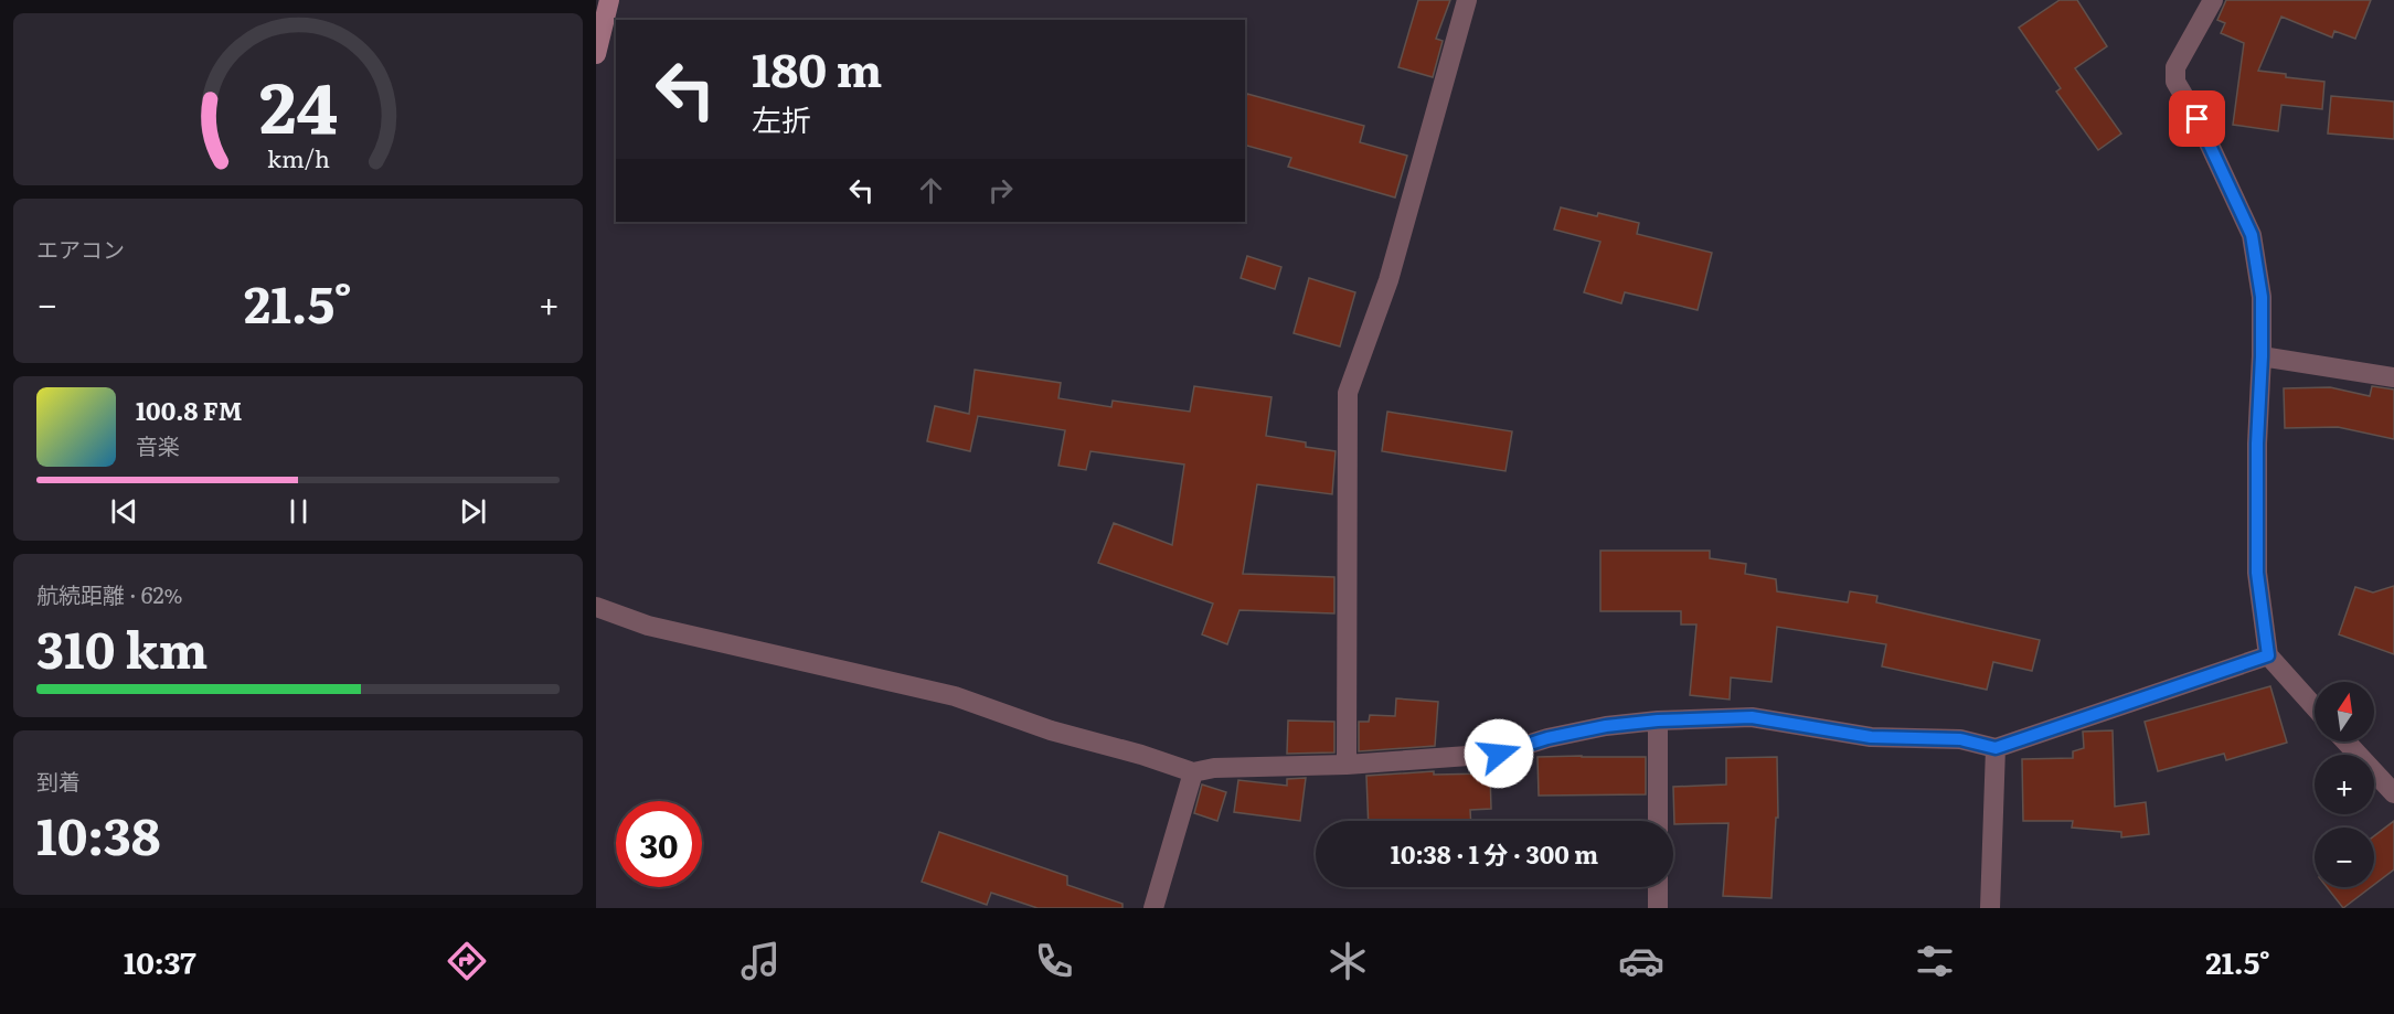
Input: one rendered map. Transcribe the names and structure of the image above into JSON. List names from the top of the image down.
{
  "north": "top",
  "page": {
    "turn": ["180 m", "左折"],
    "tile": [
      "エアコン",
      ["航続距離 · 62%", "310 km"],
      ["到着", "10:38"]
    ],
    "heat": ["−", "21.5°", "+"],
    "song": ["100.8 FM", "音楽"],
    "map_buttons": ["+", "−"],
    "limit": "30",
    "trip": "10:38 · 1 分 · 300 m",
    "tabs": ["10:37", "21.5°"],
    "gauge": ["24", "km/h"]
  }
}
